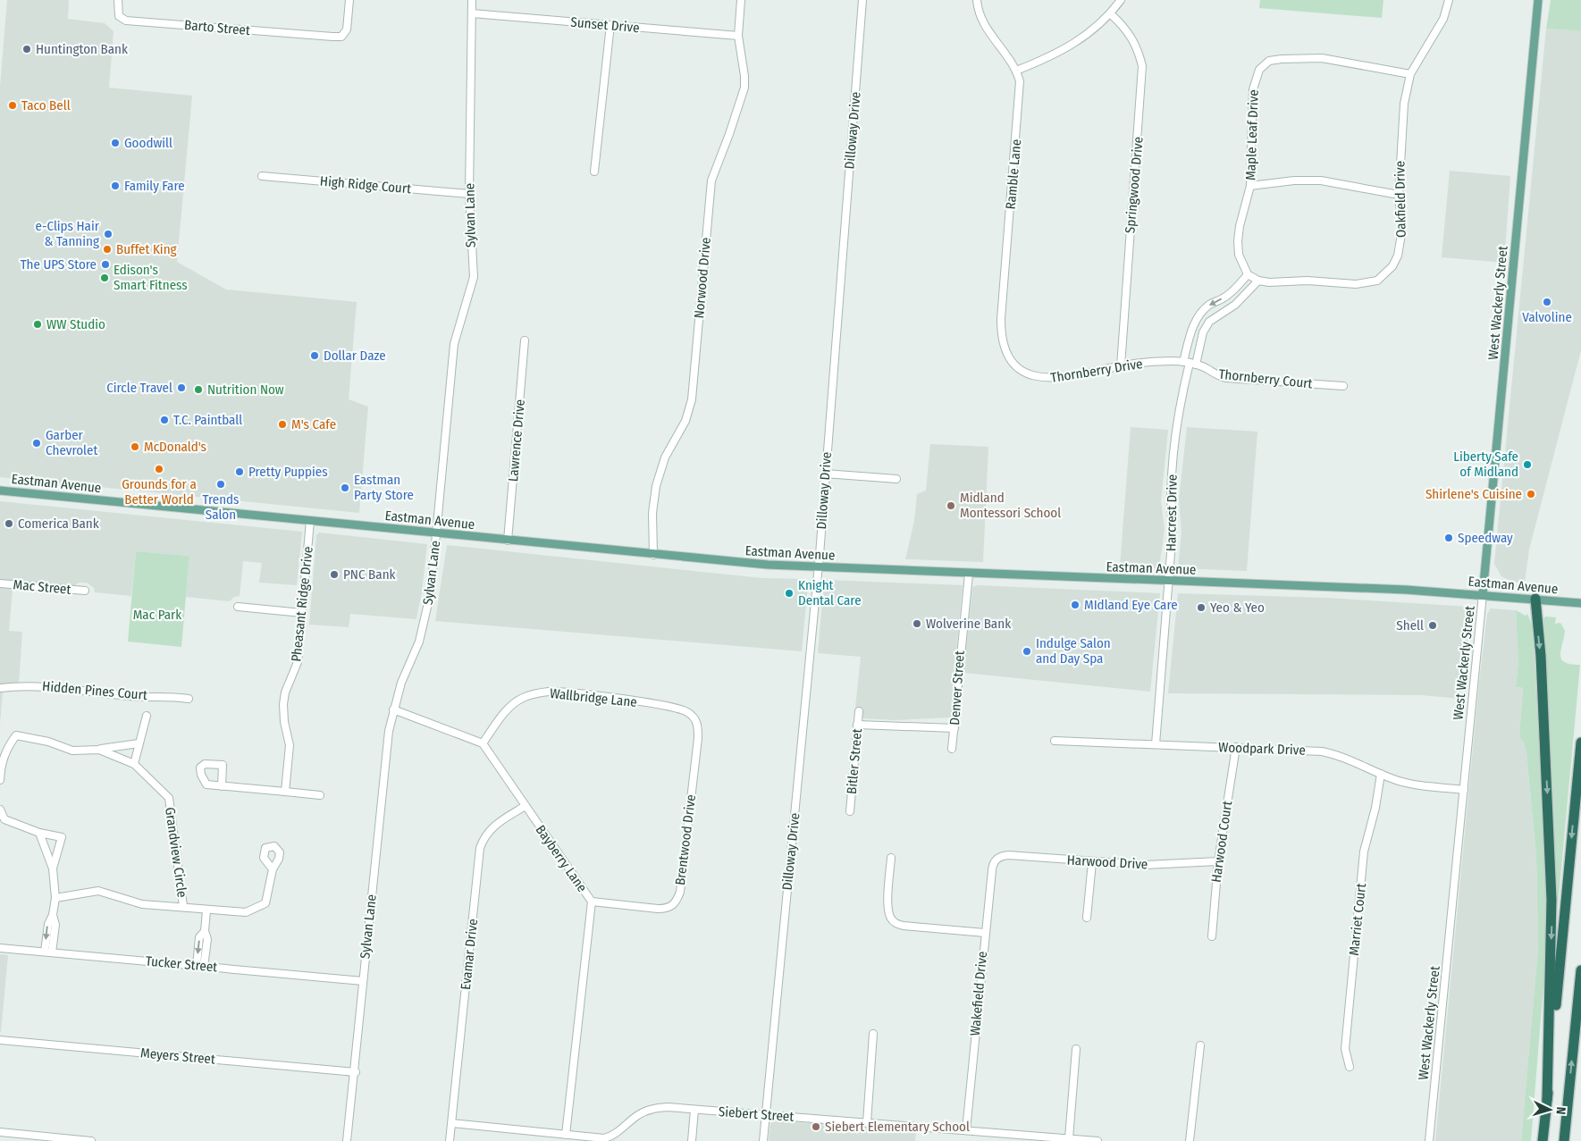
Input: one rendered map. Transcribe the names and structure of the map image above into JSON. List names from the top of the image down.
{
  "streets": {
    "main road": ["West Wackerly Street", "Eastman Avenue"],
    "street": [
      "Sunset Drive",
      "Barto Street",
      "Dilloway Drive",
      "Maple Leaf Drive",
      "Ramble Lane",
      "High Ridge Court",
      "Springwood Drive",
      "Oakfield Drive",
      "Sylvan Lane",
      "Norwood Drive",
      "Thornberry Drive",
      "Thornberry Court",
      "Lawrence Drive",
      "Harcrest Drive",
      "Mac Street",
      "Pheasant Ridge Drive",
      "Denver Street",
      "Hidden Pines Court",
      "Wallbridge Lane",
      "Woodpark Drive",
      "Bitler Street",
      "Brentwood Drive",
      "Harwood Court",
      "Grandview Circle",
      "Bayberry Lane",
      "Harwood Drive",
      "Marriet Court",
      "Evamar Drive",
      "Tucker Street",
      "Wakefield Drive",
      "Meyers Street",
      "Siebert Street"
    ]
  },
  "crossings": [
    ["Sunset Drive", "Sylvan Lane"],
    ["Sunset Drive", "Norwood Drive"],
    ["Dilloway Drive", "Eastman Avenue"],
    ["Dilloway Drive", "Siebert Street"],
    ["Maple Leaf Drive", "Oakfield Drive"],
    ["Ramble Lane", "Thornberry Drive"],
    ["High Ridge Court", "Sylvan Lane"],
    ["Springwood Drive", "Thornberry Drive"],
    ["Sylvan Lane", "Eastman Avenue"],
    ["Sylvan Lane", "Tucker Street"],
    ["Sylvan Lane", "Meyers Street"],
    ["Norwood Drive", "Eastman Avenue"],
    ["West Wackerly Street", "Eastman Avenue"],
    ["West Wackerly Street", "Woodpark Drive"],
    ["Thornberry Drive", "Thornberry Court"],
    ["Thornberry Drive", "Harcrest Drive"],
    ["Thornberry Court", "Harcrest Drive"],
    ["Lawrence Drive", "Eastman Avenue"],
    ["Eastman Avenue", "Harcrest Drive"],
    ["Eastman Avenue", "Pheasant Ridge Drive"],
    ["Eastman Avenue", "Denver Street"],
    ["Harcrest Drive", "Woodpark Drive"],
    ["Wallbridge Lane", "Brentwood Drive"],
    ["Wallbridge Lane", "Bayberry Lane"],
    ["Woodpark Drive", "Harwood Court"],
    ["Woodpark Drive", "Marriet Court"],
    ["Brentwood Drive", "Bayberry Lane"],
    ["Harwood Court", "Harwood Drive"],
    ["Bayberry Lane", "Evamar Drive"],
    ["Bayberry Lane", "Siebert Street"],
    ["Harwood Drive", "Wakefield Drive"],
    ["Evamar Drive", "Siebert Street"],
    ["Wakefield Drive", "Siebert Street"]
  ],
  "parks": ["Mac Park"],
  "places": [
    "Huntington Bank",
    "Taco Bell",
    "Goodwill",
    "Family Fare",
    "e-Clips Hair & Tanning",
    "Buffet King",
    "The UPS Store",
    "Edison's Smart Fitness",
    "Valvoline",
    "WW Studio",
    "Dollar Daze",
    "Circle Travel",
    "Nutrition Now",
    "T.C. Paintball",
    "M's Cafe",
    "Garber Chevrolet",
    "McDonald's",
    "Liberty Safe of Midland",
    "Grounds for a Better World",
    "Pretty Puppies",
    "Trends Salon",
    "Eastman Party Store",
    "Shirlene's Cuisine",
    "Midland Montessori School",
    "Comerica Bank",
    "Speedway",
    "PNC Bank",
    "Knight Dental Care",
    "MIdland Eye Care",
    "Yeo & Yeo",
    "Wolverine Bank",
    "Shell",
    "Indulge Salon and Day Spa",
    "Siebert Elementary School"
  ],
  "north": "right"
}
